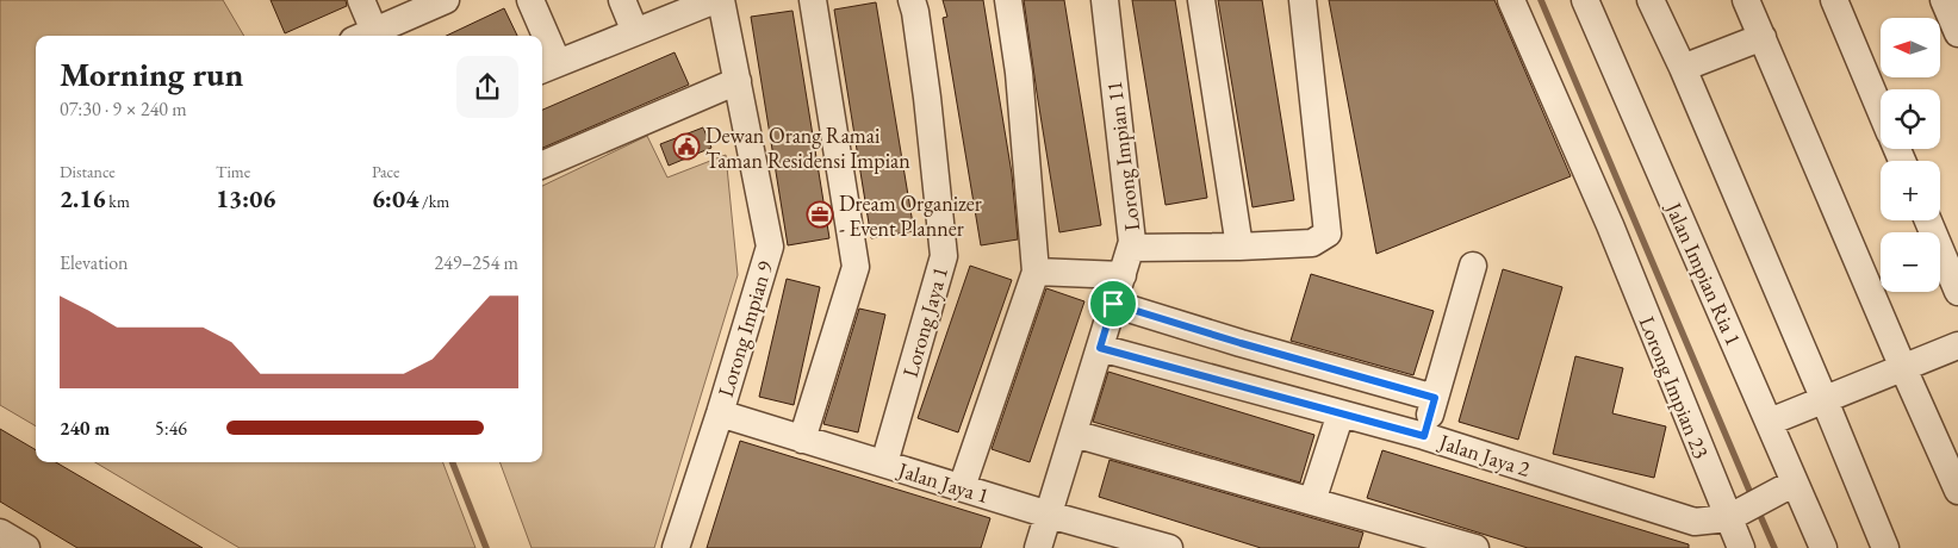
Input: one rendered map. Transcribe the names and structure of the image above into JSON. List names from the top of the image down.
{
  "streets": {
    "street": [
      "Lorong Impian 11",
      "Jalan Impian Ria 1",
      "Lorong Jaya 1",
      "Lorong Impian 9",
      "Lorong Impian 23",
      "Jalan Jaya 2",
      "Jalan Jaya 1"
    ]
  },
  "crossings": [
    ["Lorong Impian 11", "Jalan Jaya 2"],
    ["Lorong Impian 11", "Jalan Jaya 1"],
    ["Jalan Impian Ria 1", "Jalan Jaya 2"],
    ["Lorong Jaya 1", "Jalan Jaya 1"],
    ["Lorong Impian 9", "Jalan Jaya 1"],
    ["Lorong Impian 23", "Jalan Jaya 2"]
  ],
  "places": {
    "public building": ["Dewan Orang Ramai Taman Residensi Impian"],
    "office": ["Dream Organizer - Event Planner"]
  },
  "north": "left",
  "page": {
    "map_buttons": ["+", "−"],
    "heading": ["Morning run", "07:30 · 9 × 240 m"],
    "stats": [
      ["Distance", "2.16 km"],
      ["Time", "13:06"],
      ["Pace", "6:04 /km"]
    ],
    "chart": ["Elevation", "249–254 m"],
    "list": [
      {
        "name": "240 m",
        "note": "5:46"
      }
    ]
  }
}
